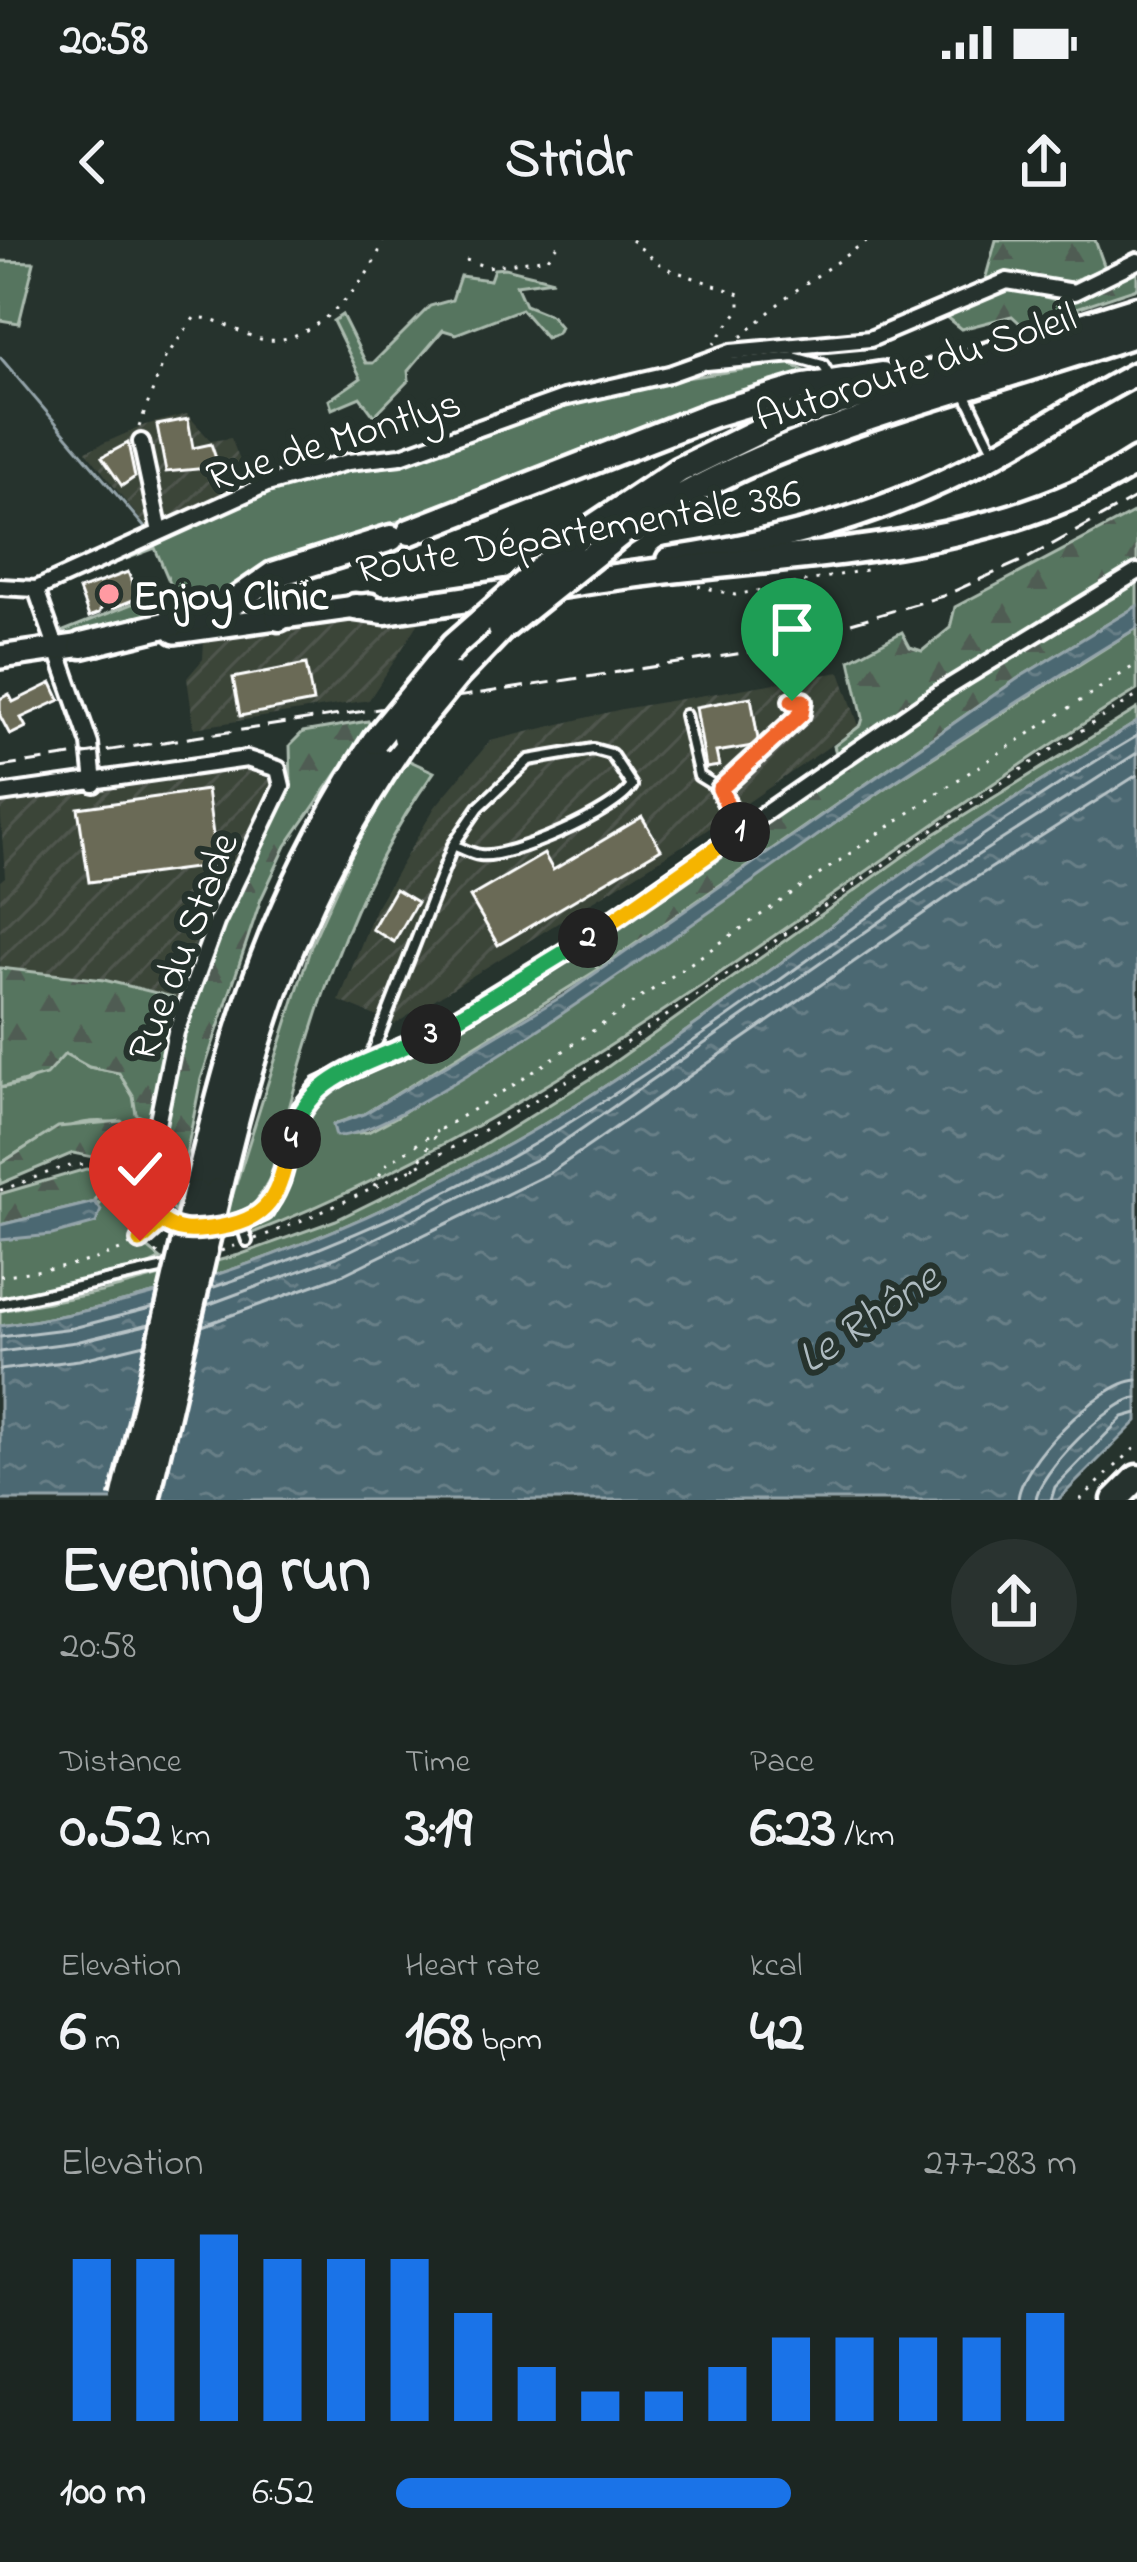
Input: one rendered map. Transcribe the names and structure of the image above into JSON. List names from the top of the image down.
{
  "streets": {
    "highway": ["Autoroute du Soleil"],
    "main road": ["Route Départementale 386"],
    "street": ["Rue de Montlys", "Rue du Stade"]
  },
  "water": ["Le Rhône"],
  "places": ["Enjoy Clinic"],
  "page": {
    "status": "20:58",
    "header": "Stridr",
    "pins": [
      "1",
      "2",
      "3",
      "4"
    ],
    "heading": ["Evening run", "20:58"],
    "stats": [
      ["Distance", "0.52 km"],
      ["Time", "3:19"],
      ["Pace", "6:23 /km"],
      ["Elevation", "6 m"],
      ["Heart rate", "168 bpm"],
      ["kcal", "42"]
    ],
    "chart": ["Elevation", "277–283 m"],
    "list": [
      {
        "name": "100 m",
        "note": "6:52"
      }
    ]
  }
}
